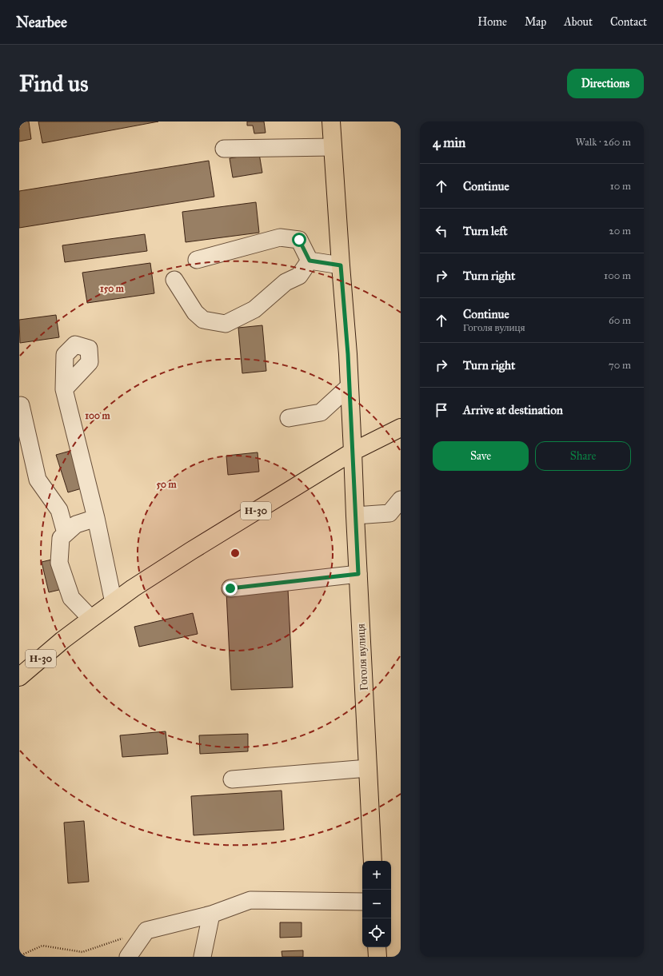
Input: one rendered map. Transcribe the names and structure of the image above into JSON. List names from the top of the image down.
{
  "streets": {
    "main road": ["Н-30", "Гоголя вулиця"]
  },
  "crossings": [
    ["Н-30", "Гоголя вулиця"]
  ],
  "page": {
    "header": "Nearbee",
    "nav": [
      "Home",
      "Map",
      "About",
      "Contact"
    ],
    "buttons": [
      "Directions",
      ["Save", "Share"]
    ],
    "title": "Find us",
    "heading": ["4 min", "Walk · 260 m"],
    "list": [
      ["Continue", "10 m"],
      ["Turn left", "20 m"],
      ["Turn right", "100 m"],
      ["Continue", "Гоголя вулиця", "60 m"],
      ["Turn right", "70 m"],
      "Arrive at destination"
    ],
    "map_buttons": ["+", "−"]
  },
  "rings": ["150 m", "100 m", "50 m"]
}
